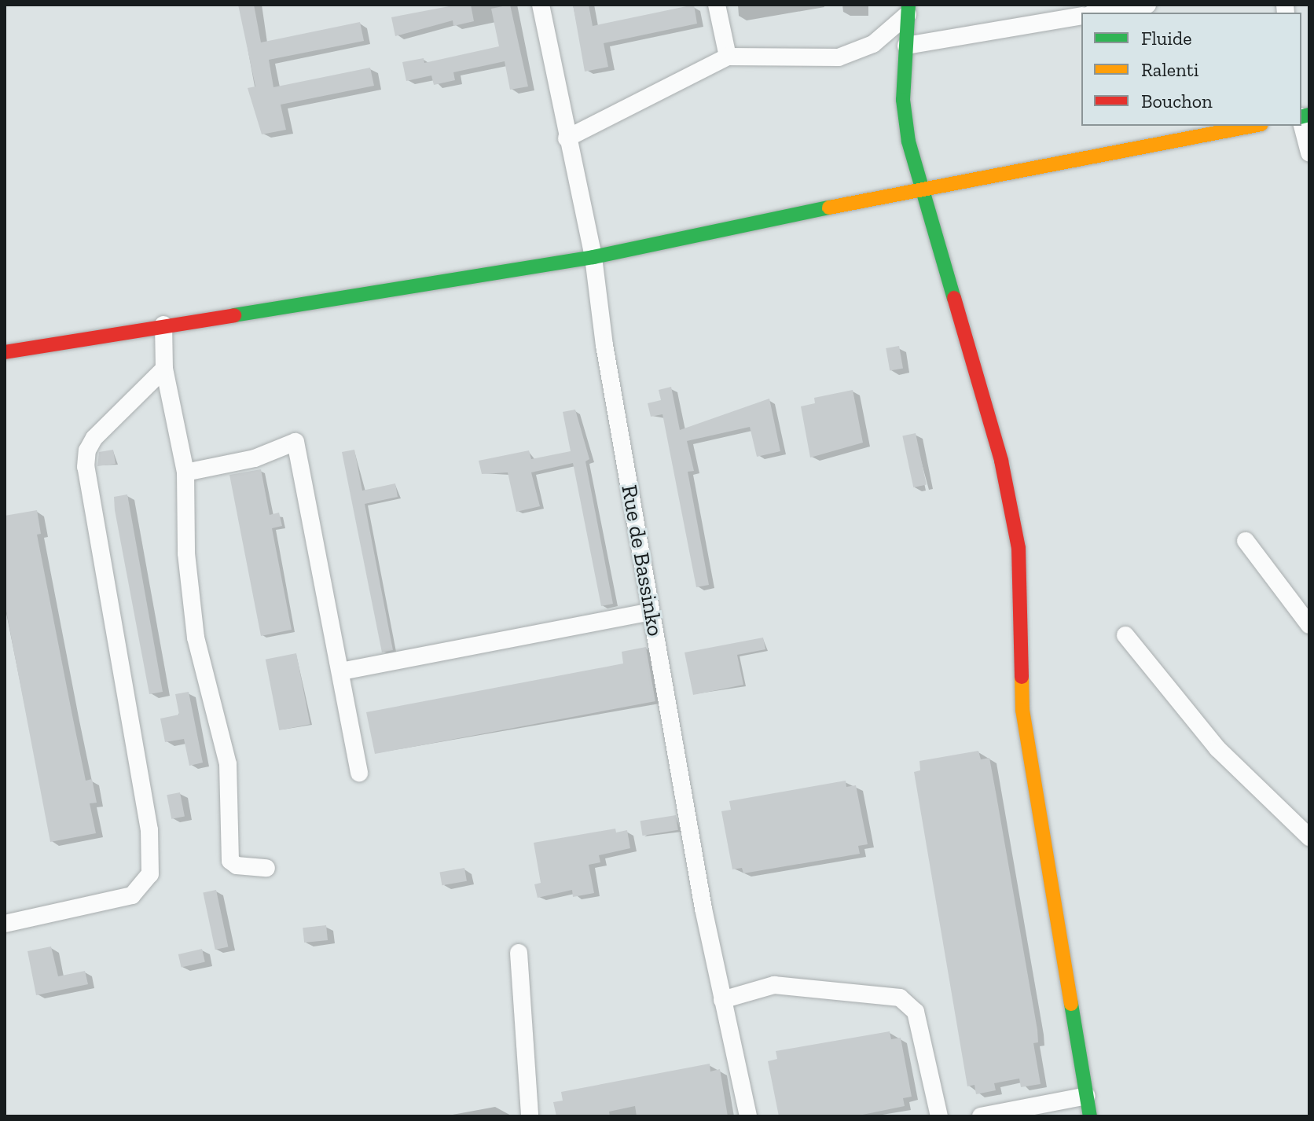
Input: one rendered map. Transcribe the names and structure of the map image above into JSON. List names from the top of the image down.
{
  "streets": {
    "street": ["Rue de Bassinko"]
  },
  "legend": ["Fluide", "Ralenti", "Bouchon"]
}
